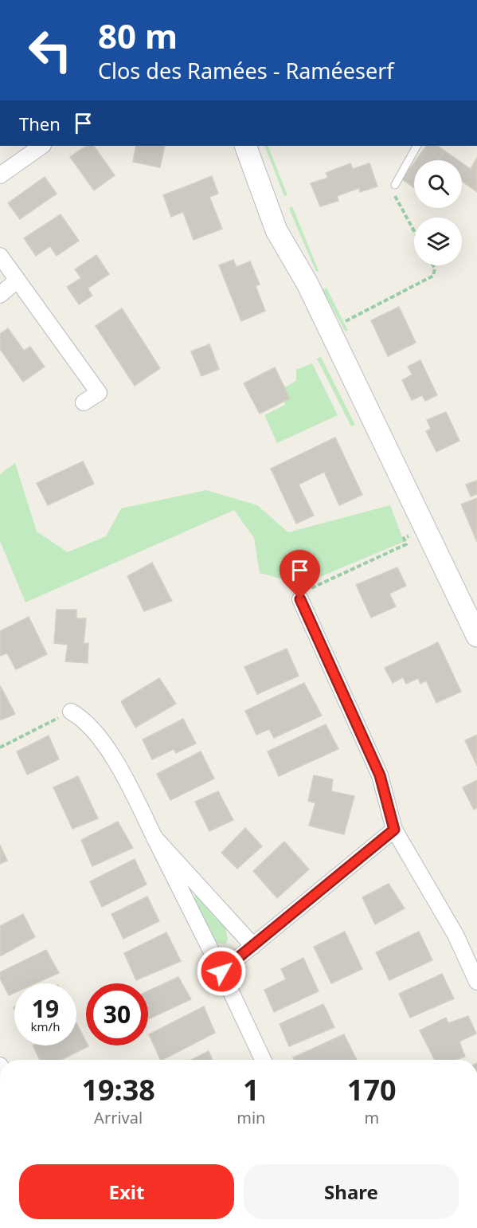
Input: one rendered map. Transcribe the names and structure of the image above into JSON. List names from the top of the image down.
{
  "page": {
    "turn": ["80 m", "Clos des Ramées - Raméeserf"],
    "then": "Then",
    "speed": "19 km/h",
    "limit": "30",
    "eta": [
      "19:38",
      "Arrival",
      "1",
      "min",
      "170",
      "m"
    ],
    "buttons": ["Exit", "Share"]
  }
}
